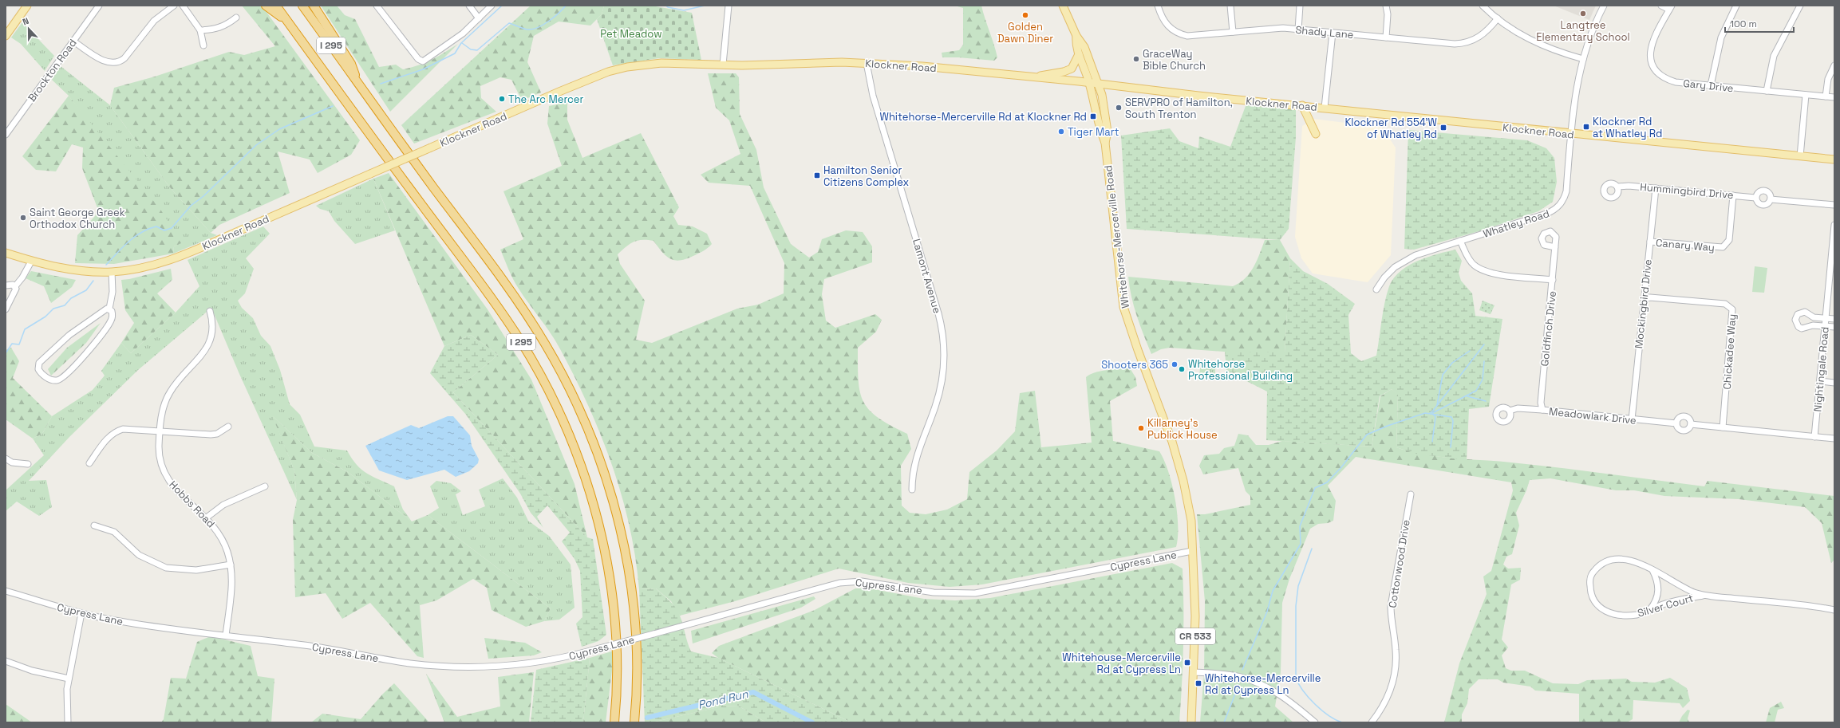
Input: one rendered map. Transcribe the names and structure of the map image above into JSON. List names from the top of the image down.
{
  "streets": {
    "highway": ["I 295"],
    "main road": ["Klockner Road", "Whitehorse-Mercerville Road", "CR 533"],
    "street": [
      "Shady Lane",
      "Brockton Road",
      "Gary Drive",
      "Hummingbird Drive",
      "Whatley Road",
      "Canary Way",
      "Lamont Avenue",
      "Mockingbird Drive",
      "Goldfinch Drive",
      "Chickadee Way",
      "Nightingale Road",
      "Meadowlark Drive",
      "Hobbs Road",
      "Cypress Lane",
      "Cottonwood Drive",
      "Silver Court"
    ]
  },
  "crossings": [
    ["Klockner Road", "Whatley Road"],
    ["Klockner Road", "Whitehorse-Mercerville Road"],
    ["Klockner Road", "Lamont Avenue"],
    ["Hummingbird Drive", "Canary Way"],
    ["Hummingbird Drive", "Mockingbird Drive"],
    ["Whitehorse-Mercerville Road", "Cypress Lane"],
    ["Canary Way", "Mockingbird Drive"],
    ["Mockingbird Drive", "Chickadee Way"],
    ["Mockingbird Drive", "Meadowlark Drive"],
    ["Goldfinch Drive", "Meadowlark Drive"],
    ["Chickadee Way", "Meadowlark Drive"],
    ["Nightingale Road", "Meadowlark Drive"],
    ["Hobbs Road", "Cypress Lane"]
  ],
  "water": ["Pond Run"],
  "parks": ["Pet Meadow"],
  "places": {
    "other": [
      "Langtree Elementary School",
      "Golden Dawn Diner",
      "GraceWay Bible Church",
      "The Arc Mercer",
      "SERVPRO of Hamilton, South Trenton",
      "Tiger Mart",
      "Saint George Greek Orthodox Church",
      "Shooters 365",
      "Whitehorse Professional Building",
      "Killarney's Publick House"
    ],
    "transit": [
      "Whitehorse-Mercerville Rd at Klockner Rd",
      "Klockner Rd at Whatley Rd",
      "Klockner Rd 554'W of Whatley Rd",
      "Hamilton Senior Citizens Complex",
      "Whitehouse-Mercerville Rd at Cypress Ln",
      "Whitehorse-Mercerville Rd at Cypress Ln"
    ]
  },
  "scale_bar": "100 m",
  "north": "top"
}
